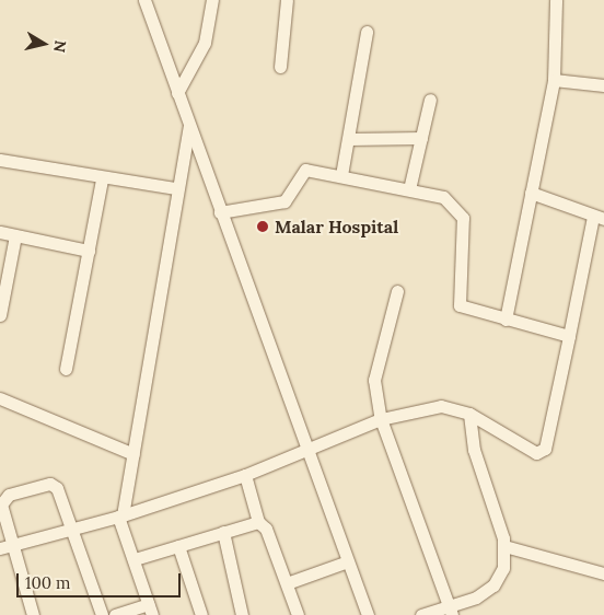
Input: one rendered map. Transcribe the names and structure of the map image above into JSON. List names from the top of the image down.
{
  "places": ["Malar Hospital"],
  "scale_bar": "100 m",
  "north": "right"
}
